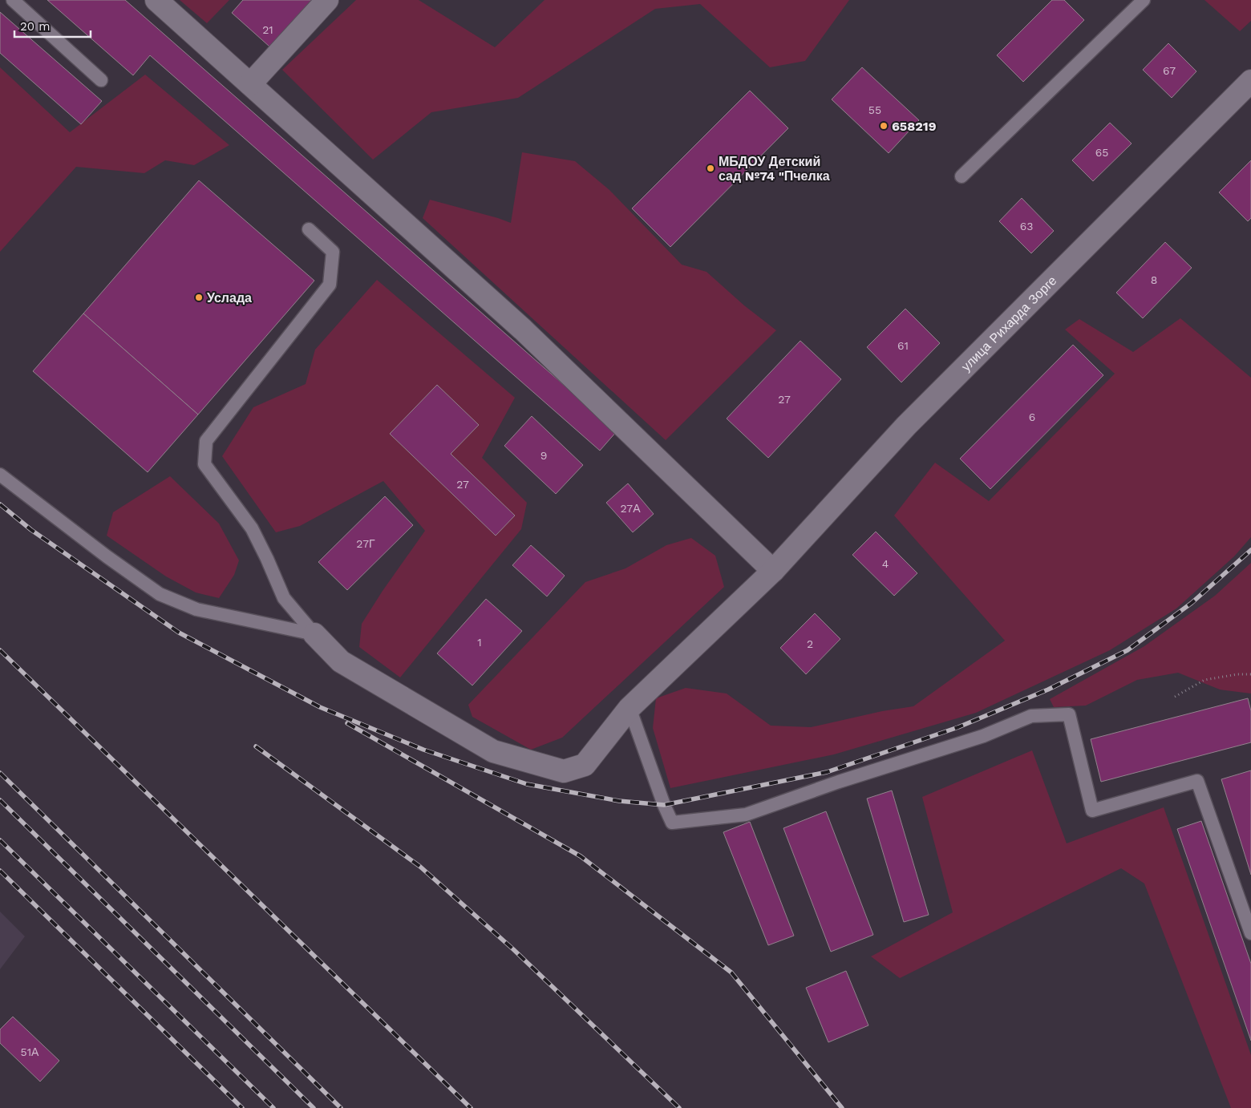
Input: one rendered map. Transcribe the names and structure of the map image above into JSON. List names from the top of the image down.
{
  "streets": {
    "street": ["улица Рихарда Зорге"]
  },
  "places": ["658219", "МБДОУ Детский сад №74 \"Пчелка", "Услада"],
  "house_numbers": [
    "21",
    "67",
    "55",
    "65",
    "63",
    "8",
    "61",
    "27",
    "6",
    "9",
    "27",
    "27А",
    "27Г",
    "4",
    "1",
    "2",
    "51А"
  ],
  "scale_bar": "20 m"
}
